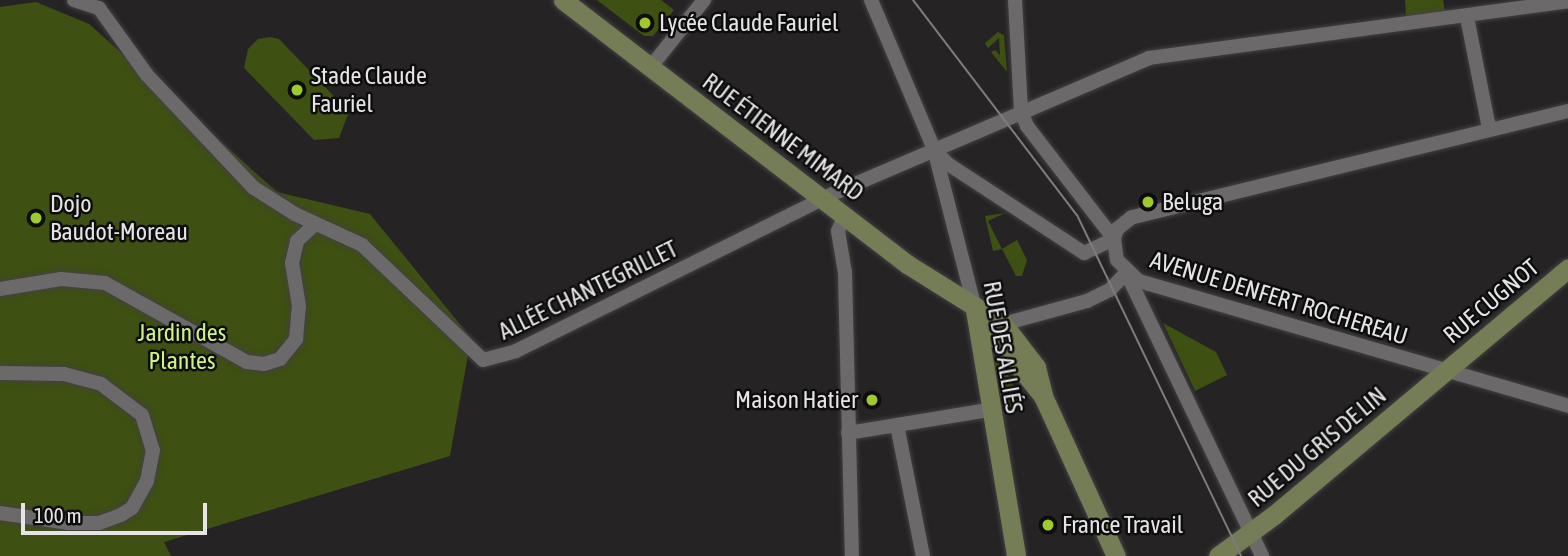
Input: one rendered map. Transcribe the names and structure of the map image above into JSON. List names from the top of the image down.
{
  "streets": {
    "main road": [
      "RUE ÉTIENNE MIMARD",
      "RUE CUGNOT",
      "RUE DES ALLIÉS",
      "RUE DU GRIS DE LIN"
    ],
    "street": ["ALLÉE CHANTEGRILLET", "AVENUE DENFERT ROCHEREAU"]
  },
  "crossings": [
    ["RUE ÉTIENNE MIMARD", "ALLÉE CHANTEGRILLET"],
    ["RUE ÉTIENNE MIMARD", "RUE DES ALLIÉS"],
    ["AVENUE DENFERT ROCHEREAU", "RUE CUGNOT"],
    ["AVENUE DENFERT ROCHEREAU", "RUE DU GRIS DE LIN"],
    ["RUE CUGNOT", "RUE DU GRIS DE LIN"]
  ],
  "parks": ["Jardin des Plantes"],
  "places": [
    "Lycée Claude Fauriel",
    "Stade Claude Fauriel",
    "Beluga",
    "Dojo Baudot-Moreau",
    "Maison Hatier",
    "France Travail"
  ],
  "scale_bar": "100 m"
}
